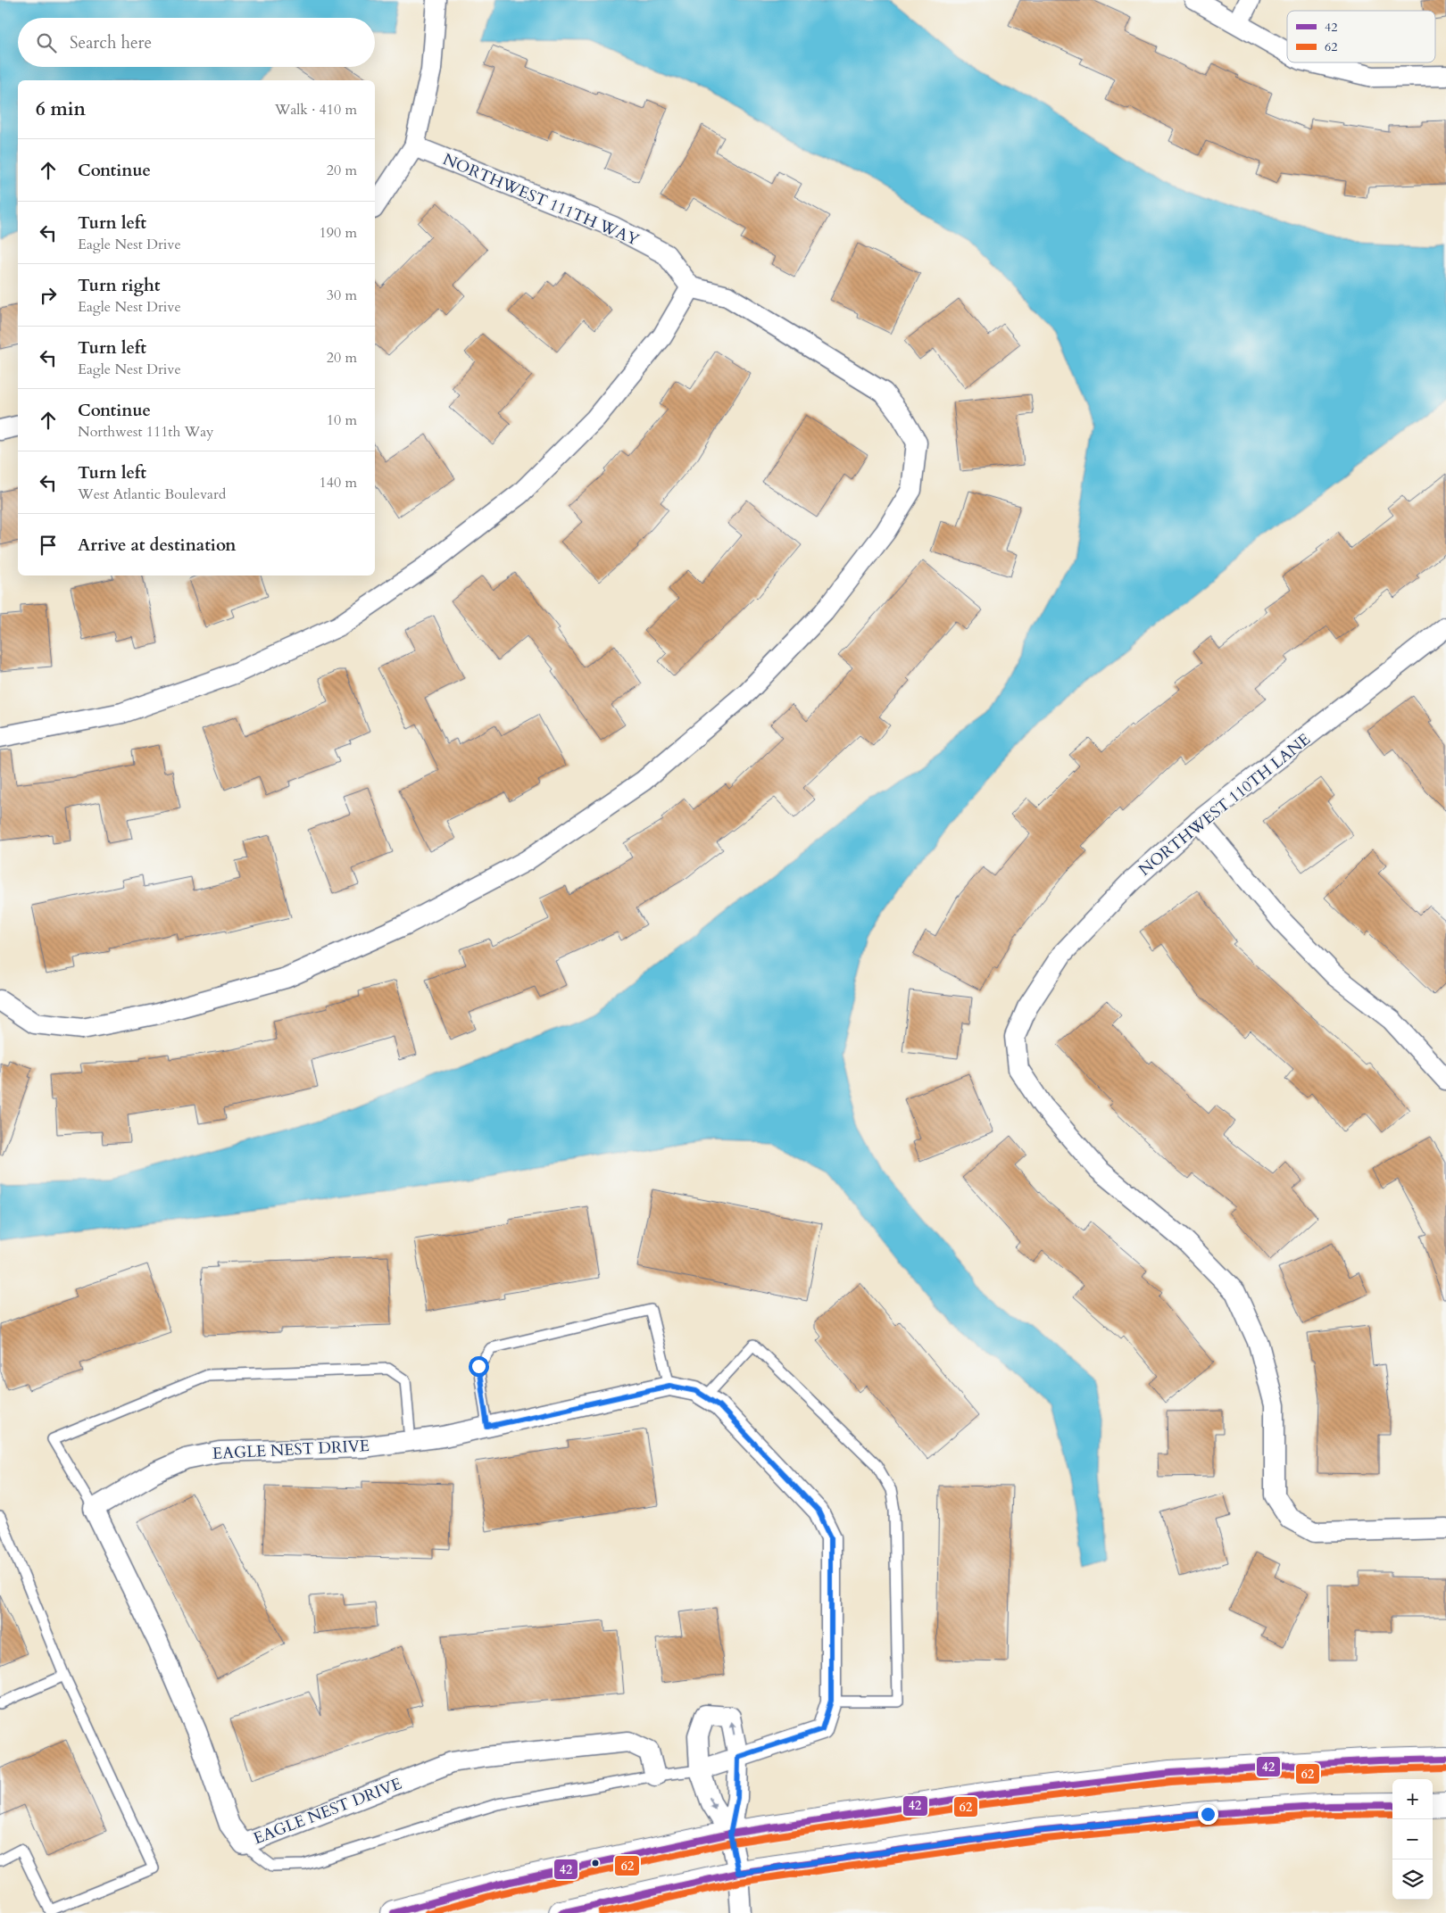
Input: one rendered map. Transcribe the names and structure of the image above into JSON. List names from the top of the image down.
{
  "streets": {
    "street": ["NORTHWEST 111TH WAY", "NORTHWEST 110TH LANE", "EAGLE NEST DRIVE"]
  },
  "lines": ["transit line 42", "transit line 62"],
  "legend": ["42", "62"],
  "page": {
    "search": "Search here",
    "heading": ["6 min", "Walk · 410 m"],
    "list": [
      ["Continue", "20 m"],
      ["Turn left", "Eagle Nest Drive", "190 m"],
      ["Turn right", "Eagle Nest Drive", "30 m"],
      ["Turn left", "Eagle Nest Drive", "20 m"],
      ["Continue", "Northwest 111th Way", "10 m"],
      ["Turn left", "West Atlantic Boulevard", "140 m"],
      "Arrive at destination"
    ],
    "map_buttons": ["+", "−"]
  }
}
